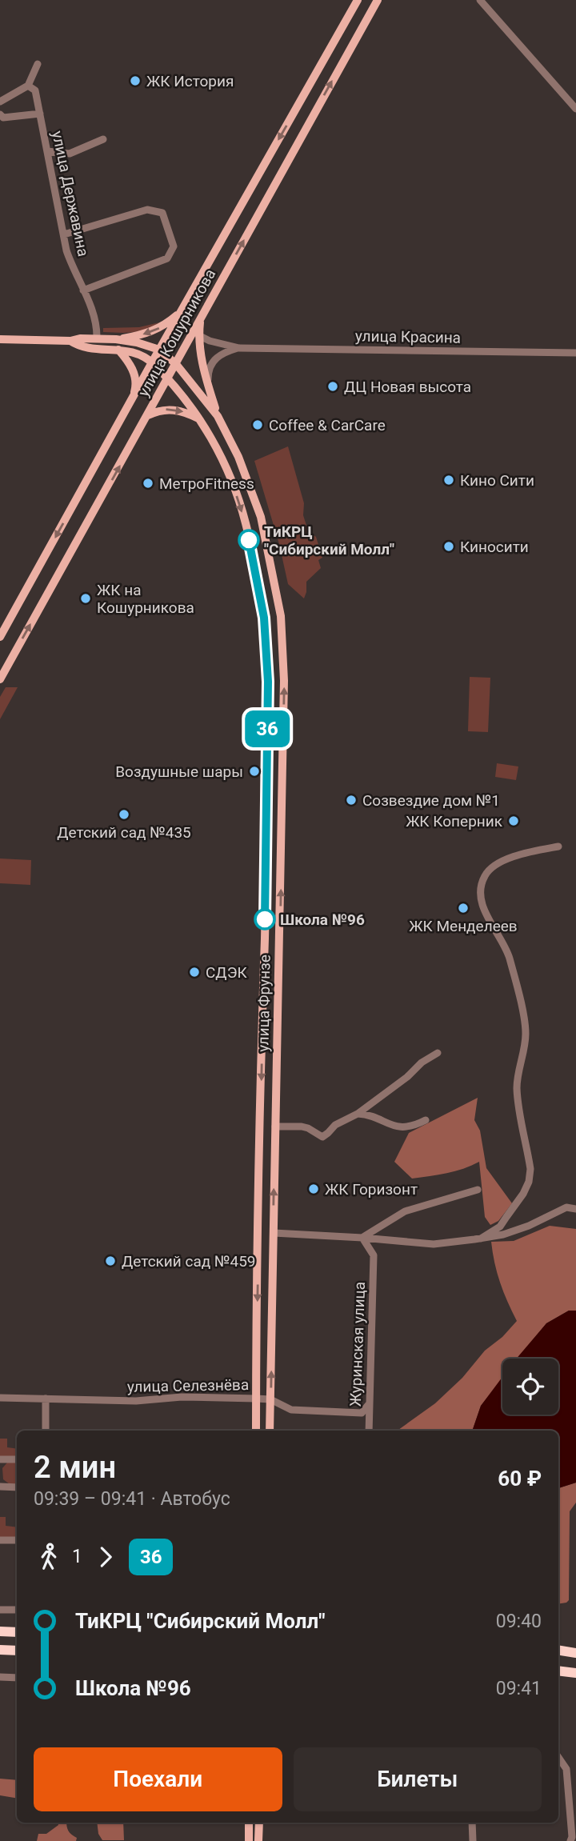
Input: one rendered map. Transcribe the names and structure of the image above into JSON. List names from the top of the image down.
{
  "streets": {
    "main road": ["улица Кошурникова", "улица Фрунзе"],
    "street": [
      "улица Державина",
      "улица Красина",
      "Журинская улица",
      "улица Селезнёва"
    ]
  },
  "crossings": [
    ["улица Кошурникова", "улица Фрунзе"],
    ["улица Фрунзе", "улица Селезнёва"],
    ["Журинская улица", "улица Селезнёва"]
  ],
  "places": [
    "ЖК История",
    "ДЦ Новая высота",
    "Coffee & CarCare",
    "Кино Сити",
    "МетроFitness",
    "ТиКРЦ \"Сибирский Молл\"",
    "Киносити",
    "ЖК на Кошурникова",
    "Воздушные шары",
    "Созвездие дом №1",
    "Детский сад №435",
    "ЖК Коперник",
    "ЖК Менделеев",
    "Школа №96",
    "СДЭК",
    "ЖК Горизонт",
    "Детский сад №459"
  ],
  "lines": ["bus line 36"],
  "page": {
    "on_map": "36",
    "heading": ["2 мин", "09:39 – 09:41 · Автобус", "60 ₽"],
    "legs": ["1", "36"],
    "list": [
      {
        "name": "ТиКРЦ \"Сибирский Молл\"",
        "value": "09:40"
      },
      {
        "name": "Школа №96",
        "value": "09:41"
      }
    ],
    "buttons": ["Поехали", "Билеты"]
  }
}
